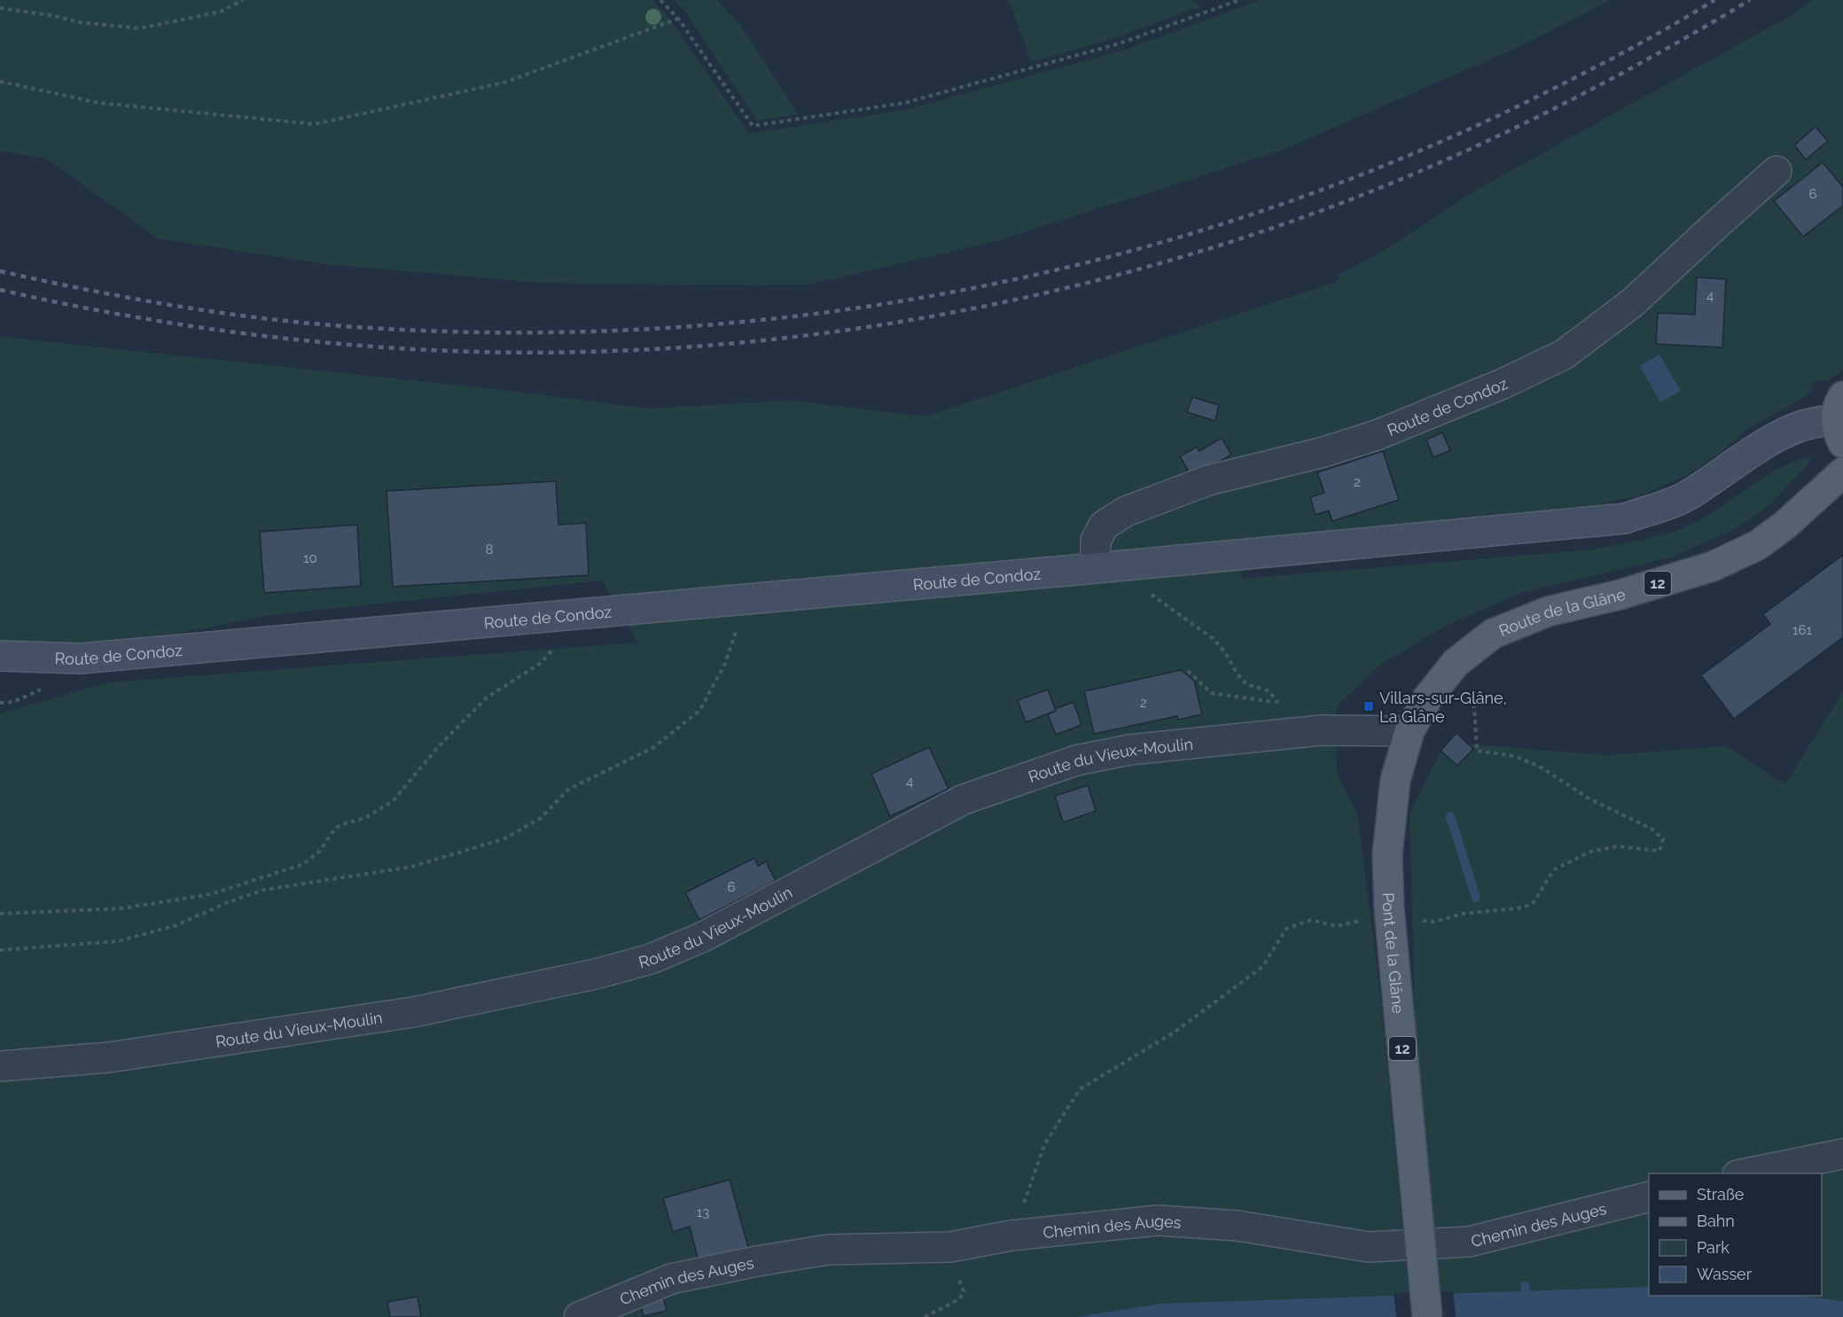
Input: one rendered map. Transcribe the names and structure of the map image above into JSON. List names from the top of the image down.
{
  "streets": {
    "main road": [
      "Route de Condoz",
      "12",
      "Route de la Glâne",
      "Pont de la Glâne"
    ],
    "street": ["Route du Vieux-Moulin", "Chemin des Auges"]
  },
  "crossings": [
    ["Route de la Glâne", "Route du Vieux-Moulin"],
    ["Route de la Glâne", "Pont de la Glâne"]
  ],
  "places": {
    "transit": ["Villars-sur-Glâne, La Glâne"]
  },
  "house_numbers": [
    "6",
    "4",
    "2",
    "8",
    "10",
    "161",
    "2",
    "4",
    "6",
    "13"
  ],
  "legend": [
    "Straße",
    "Bahn",
    "Park",
    "Wasser"
  ]
}
